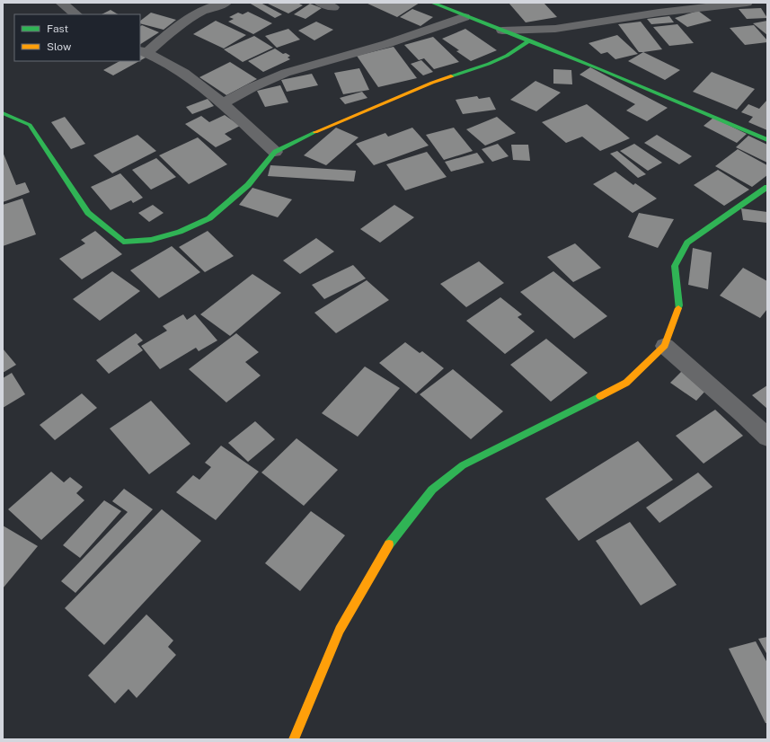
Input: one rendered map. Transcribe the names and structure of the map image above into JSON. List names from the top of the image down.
{
  "legend": ["Fast", "Slow"]
}
